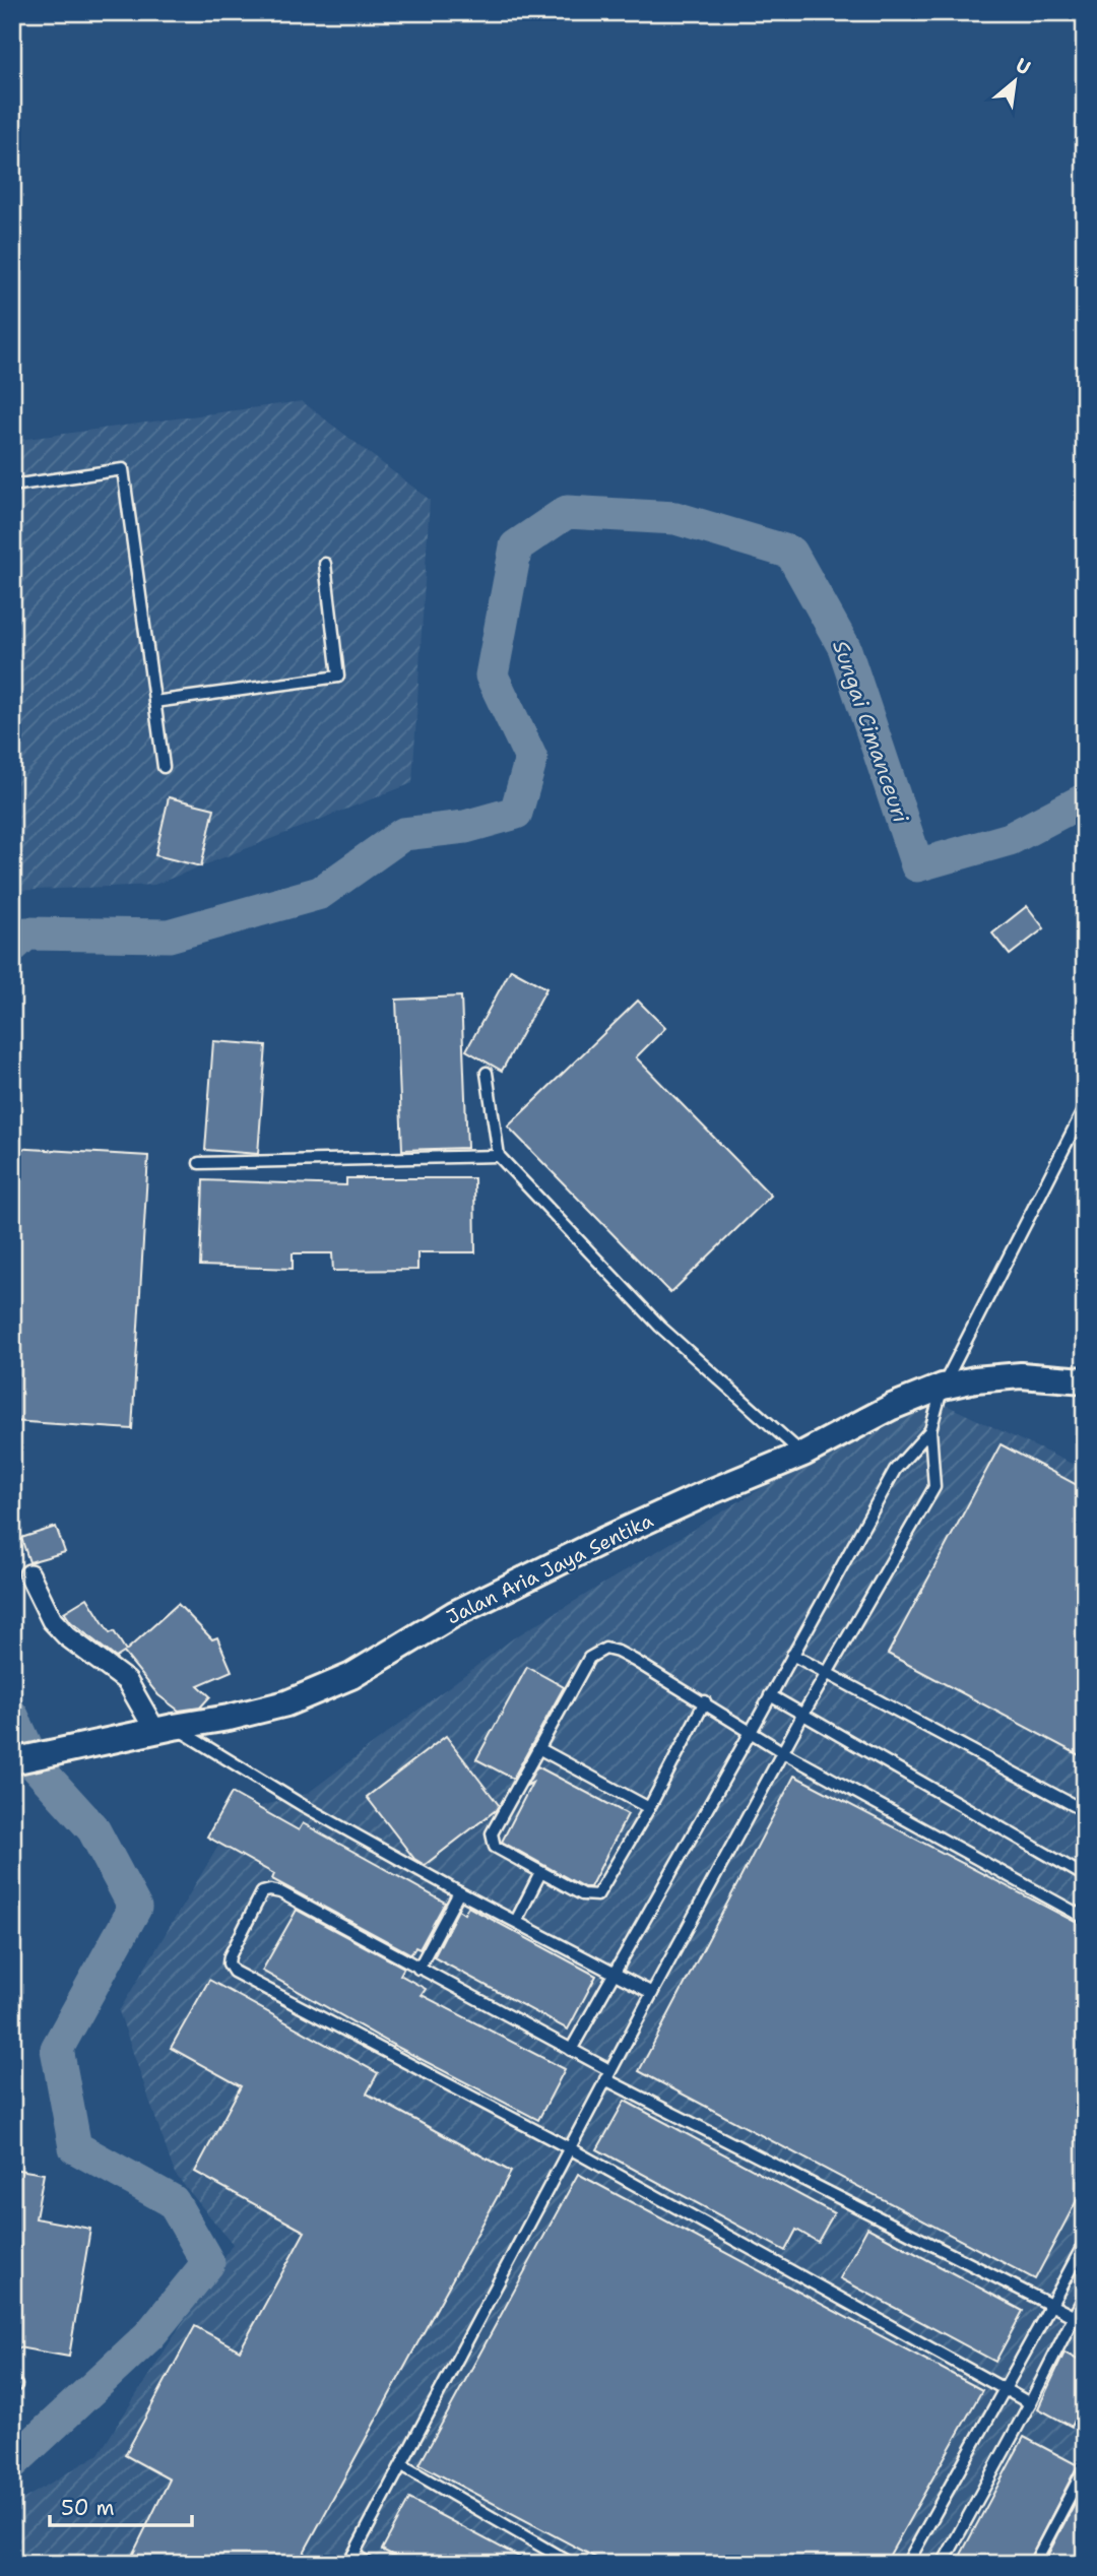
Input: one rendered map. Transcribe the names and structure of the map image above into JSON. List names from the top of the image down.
{
  "streets": {
    "street": ["Jalan Aria Jaya Sentika"]
  },
  "water": ["Sungai Cimanceuri"],
  "scale_bar": "50 m",
  "north": "top right"
}
